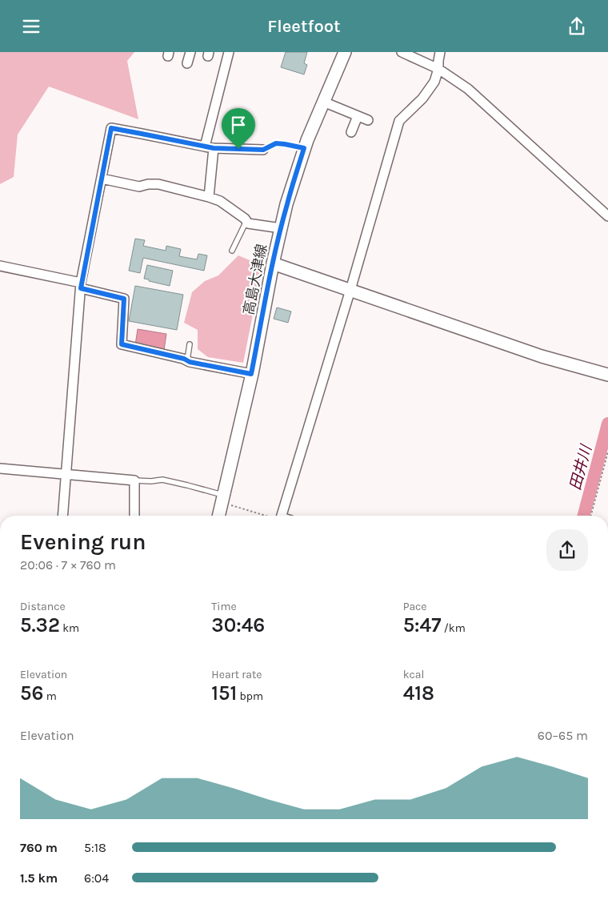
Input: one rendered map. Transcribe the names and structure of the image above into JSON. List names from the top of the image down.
{
  "streets": {
    "main road": ["高島大津線"]
  },
  "water": ["田井川"],
  "page": {
    "header": "Fleetfoot",
    "heading": ["Evening run", "20:06 · 7 × 760 m"],
    "stats": [
      ["Distance", "5.32 km"],
      ["Time", "30:46"],
      ["Pace", "5:47 /km"],
      ["Elevation", "56 m"],
      ["Heart rate", "151 bpm"],
      ["kcal", "418"]
    ],
    "chart": ["Elevation", "60–65 m"],
    "list": [
      {
        "name": "760 m",
        "note": "5:18"
      },
      {
        "name": "1.5 km",
        "note": "6:04"
      }
    ]
  }
}
